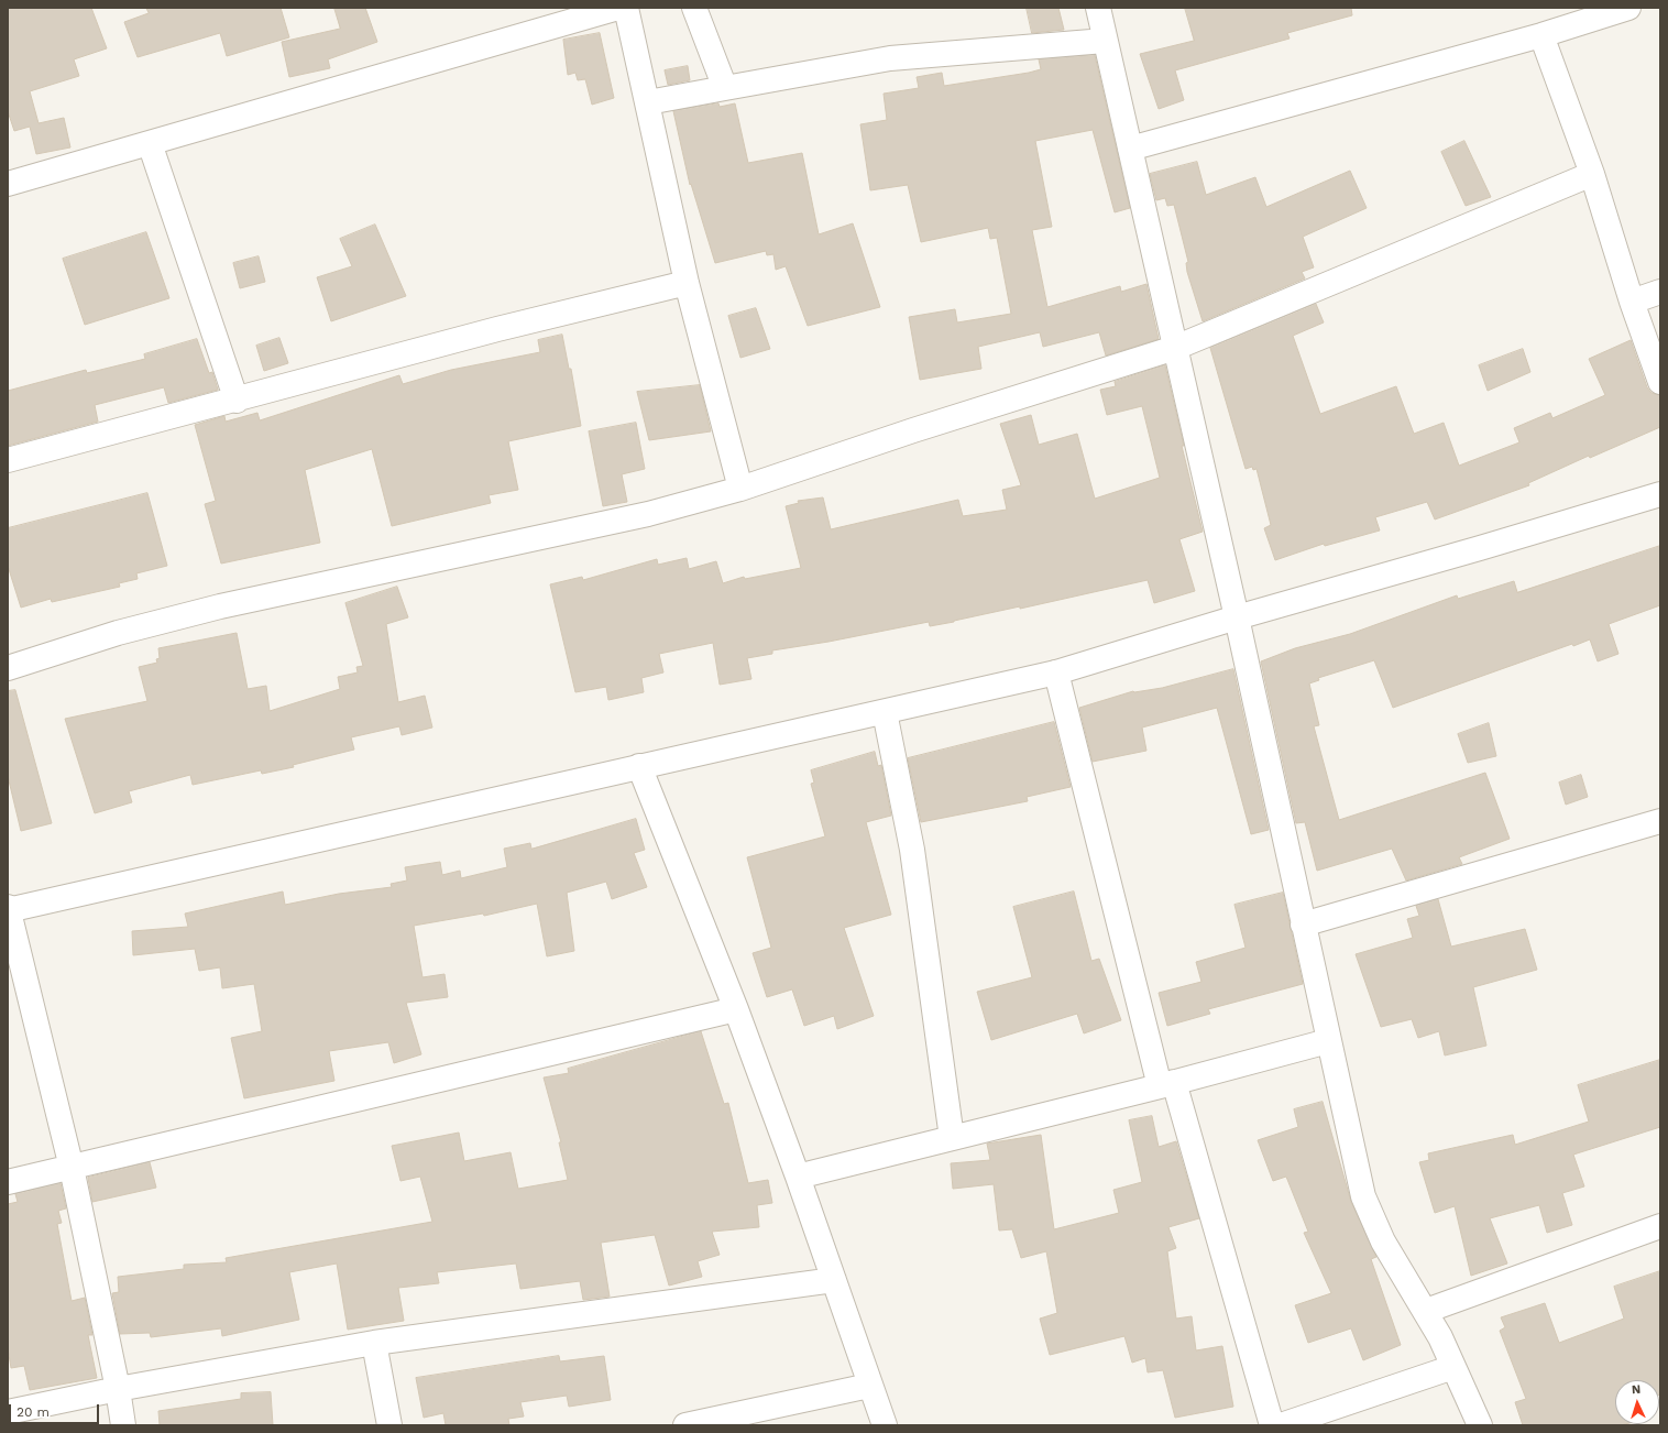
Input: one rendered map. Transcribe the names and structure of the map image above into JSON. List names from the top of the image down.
{
  "scale_bar": "20 m",
  "north": "top"
}
